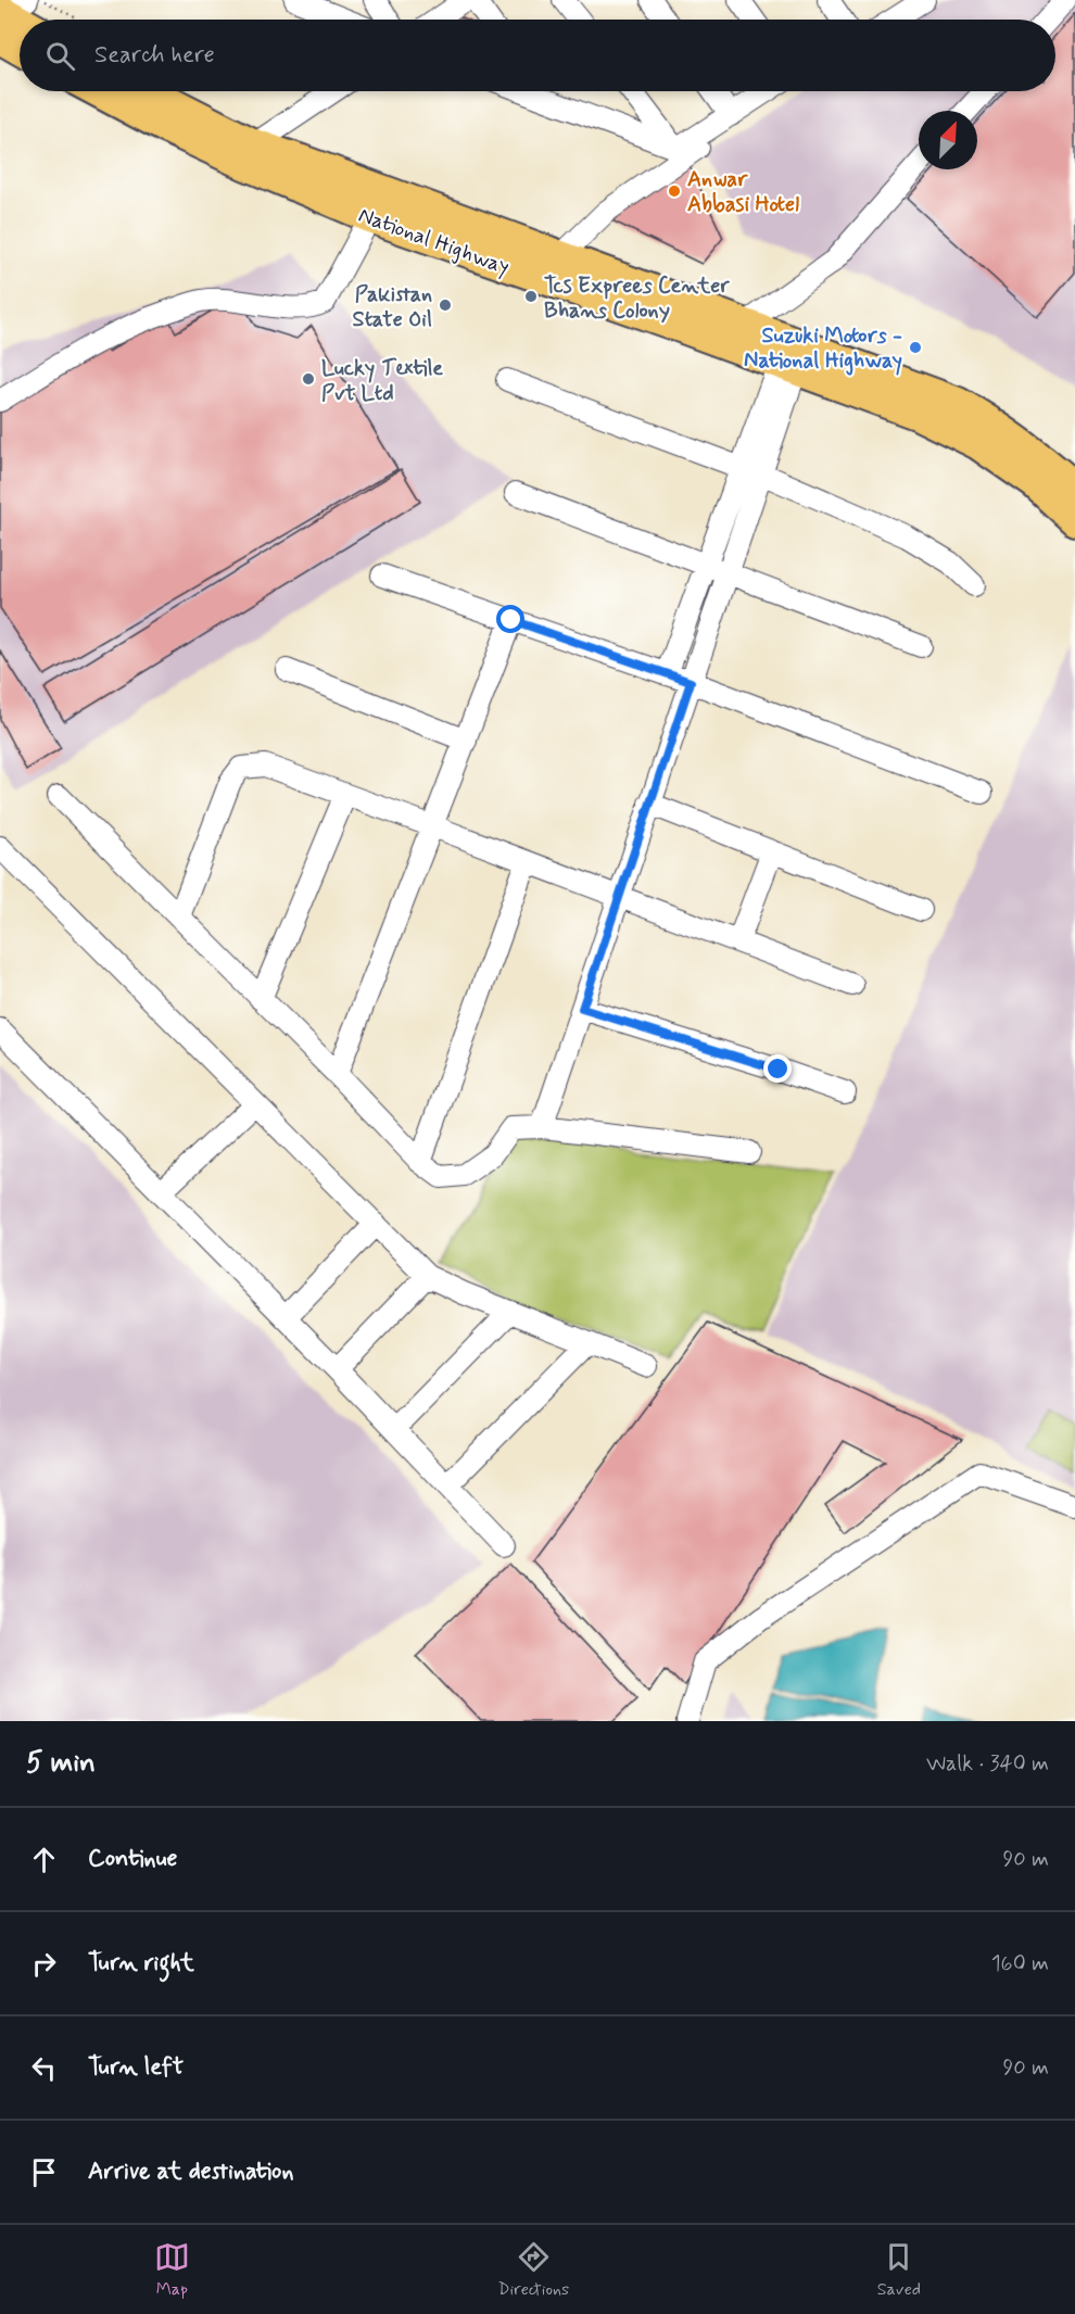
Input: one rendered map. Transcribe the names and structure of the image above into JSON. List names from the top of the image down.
{
  "streets": {
    "highway": ["National Highway"]
  },
  "places": [
    "Anwar Abbasi Hotel",
    "Tcs Exprees Center Bhans Colony",
    "Pakistan State Oil",
    "Suzuki Motors - National Highway",
    "Lucky Textile Pvt Ltd"
  ],
  "north": "top right",
  "page": {
    "search": "Search here",
    "heading": ["5 min", "Walk · 340 m"],
    "list": [
      ["Continue", "90 m"],
      ["Turn right", "160 m"],
      ["Turn left", "90 m"],
      "Arrive at destination"
    ],
    "nav": ["Map", "Directions", "Saved"]
  }
}
